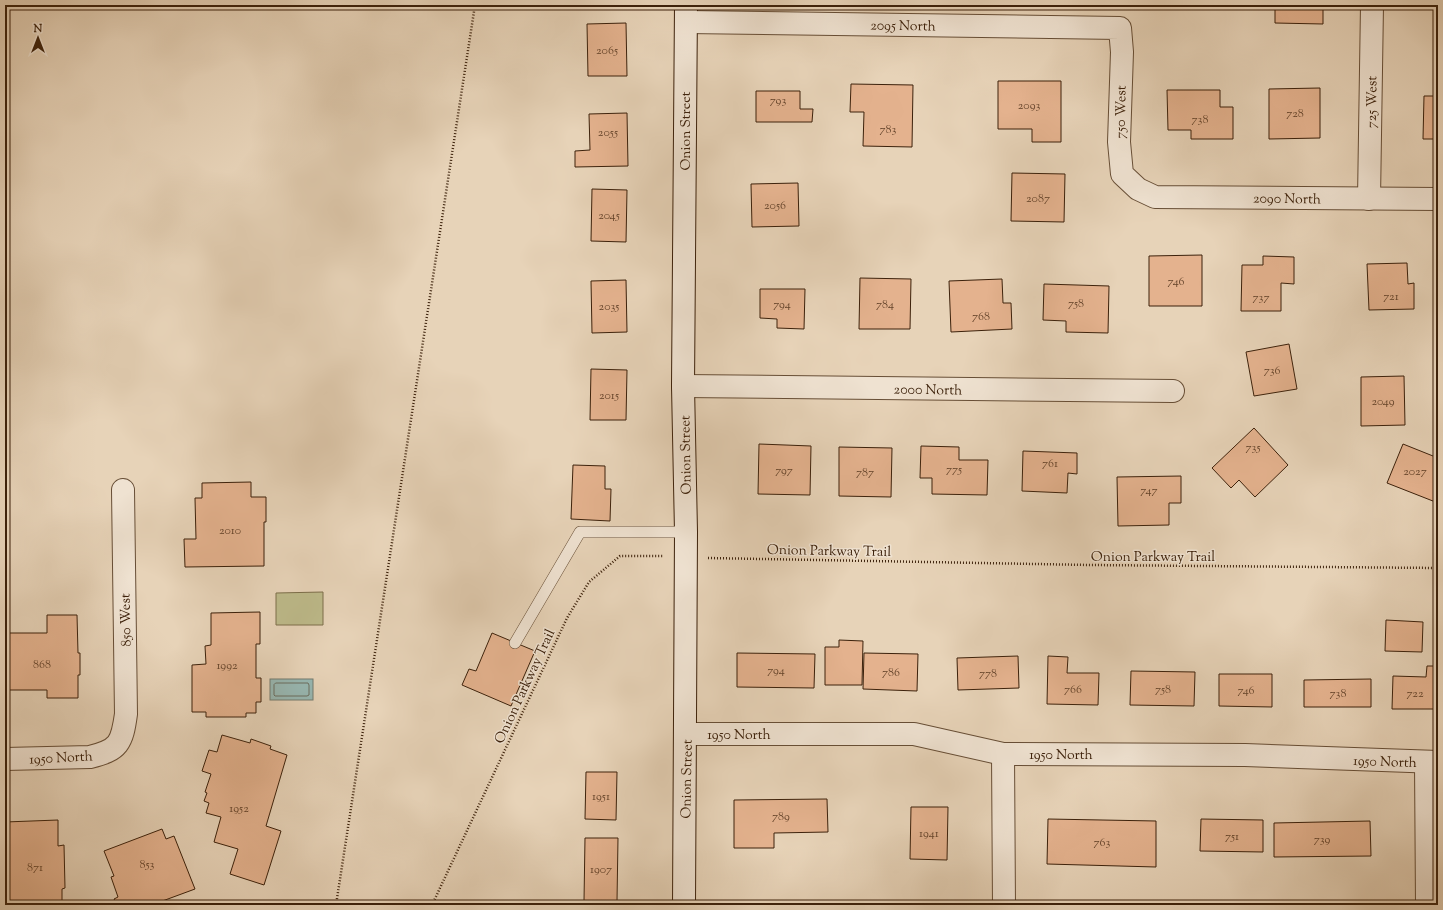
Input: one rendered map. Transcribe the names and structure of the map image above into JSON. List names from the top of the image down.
{
  "streets": {
    "street": [
      "2095 North",
      "725 West",
      "750 West",
      "Onion Street",
      "2090 North",
      "2000 North",
      "850 West",
      "1950 North"
    ],
    "path": ["Onion Parkway Trail"]
  },
  "crossings": [
    ["2095 North", "750 West"],
    ["2095 North", "Onion Street"],
    ["725 West", "2090 North"],
    ["750 West", "2090 North"],
    ["Onion Street", "2000 North"],
    ["Onion Street", "Onion Parkway Trail"],
    ["Onion Street", "1950 North"],
    ["850 West", "1950 North"]
  ],
  "house_numbers": [
    "2065",
    "793",
    "2093",
    "728",
    "738",
    "783",
    "2055",
    "2087",
    "2056",
    "2045",
    "746",
    "721",
    "737",
    "758",
    "794",
    "784",
    "2035",
    "768",
    "736",
    "2015",
    "2049",
    "735",
    "761",
    "775",
    "797",
    "2027",
    "787",
    "747",
    "2010",
    "868",
    "1992",
    "794",
    "786",
    "778",
    "766",
    "758",
    "746",
    "738",
    "722",
    "1951",
    "1952",
    "789",
    "1941",
    "751",
    "739",
    "763",
    "853",
    "871",
    "1907"
  ],
  "north": "top"
}
